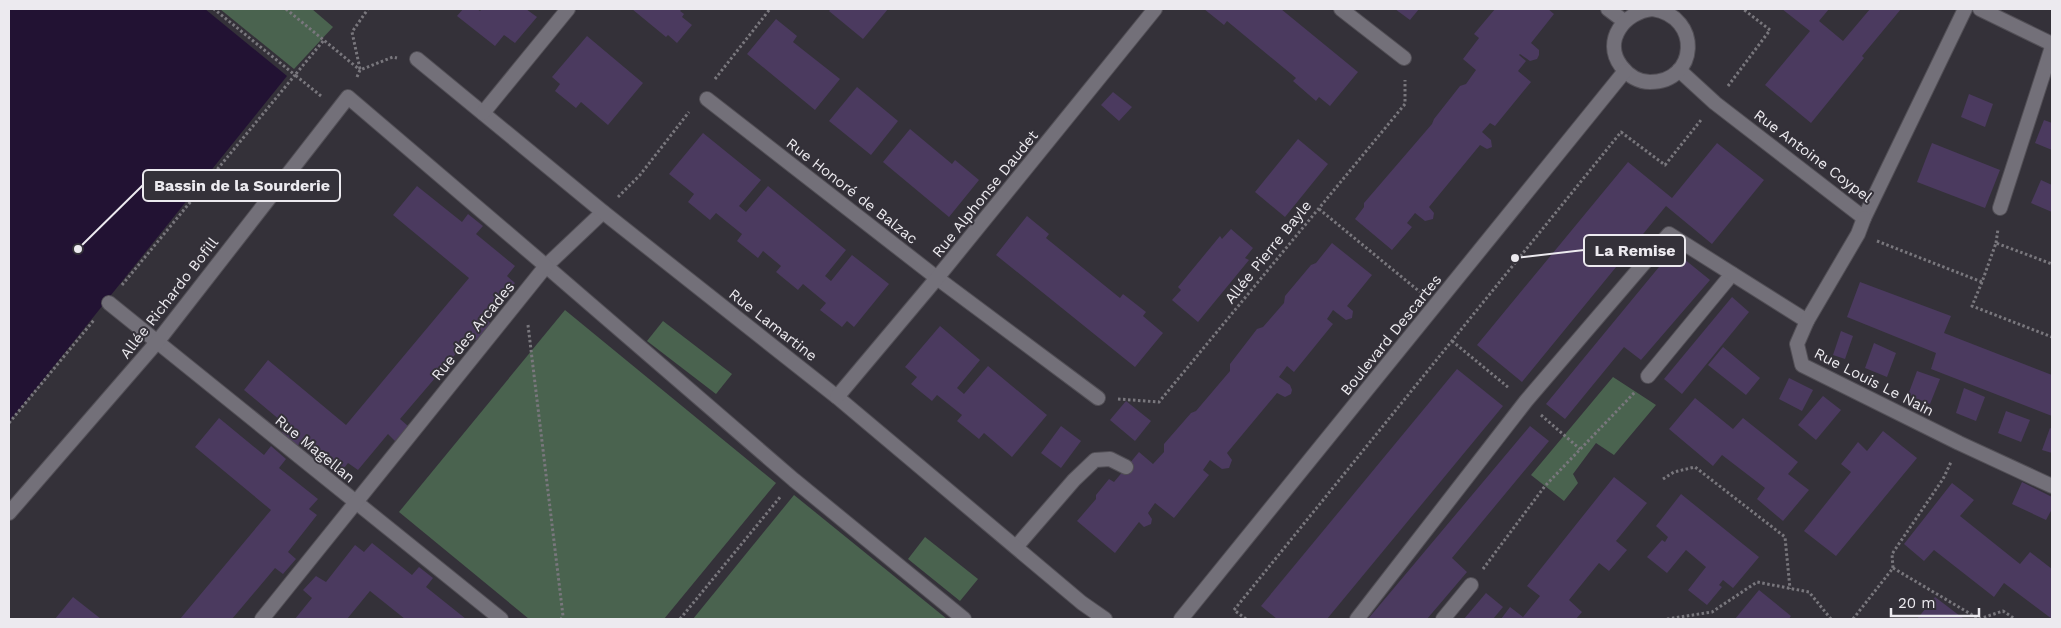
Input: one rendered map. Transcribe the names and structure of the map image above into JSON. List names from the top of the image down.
{
  "streets": {
    "street": [
      "Rue Antoine Coypel",
      "Rue Honoré de Balzac",
      "Rue Alphonse Daudet",
      "Allée Richardo Bofill",
      "Rue Lamartine",
      "Rue des Arcades",
      "Boulevard Descartes",
      "Rue Louis Le Nain",
      "Rue Magellan"
    ],
    "path": ["Allée Pierre Bayle"]
  },
  "crossings": [
    ["Rue Antoine Coypel", "Boulevard Descartes"],
    ["Rue Antoine Coypel", "Rue Louis Le Nain"],
    ["Rue Honoré de Balzac", "Rue Alphonse Daudet"],
    ["Rue Honoré de Balzac", "Allée Pierre Bayle"],
    ["Rue Alphonse Daudet", "Rue Lamartine"],
    ["Allée Richardo Bofill", "Rue Magellan"],
    ["Rue Lamartine", "Rue des Arcades"],
    ["Rue des Arcades", "Rue Magellan"]
  ],
  "places": ["Bassin de la Sourderie", "La Remise"],
  "scale_bar": "20 m"
}
